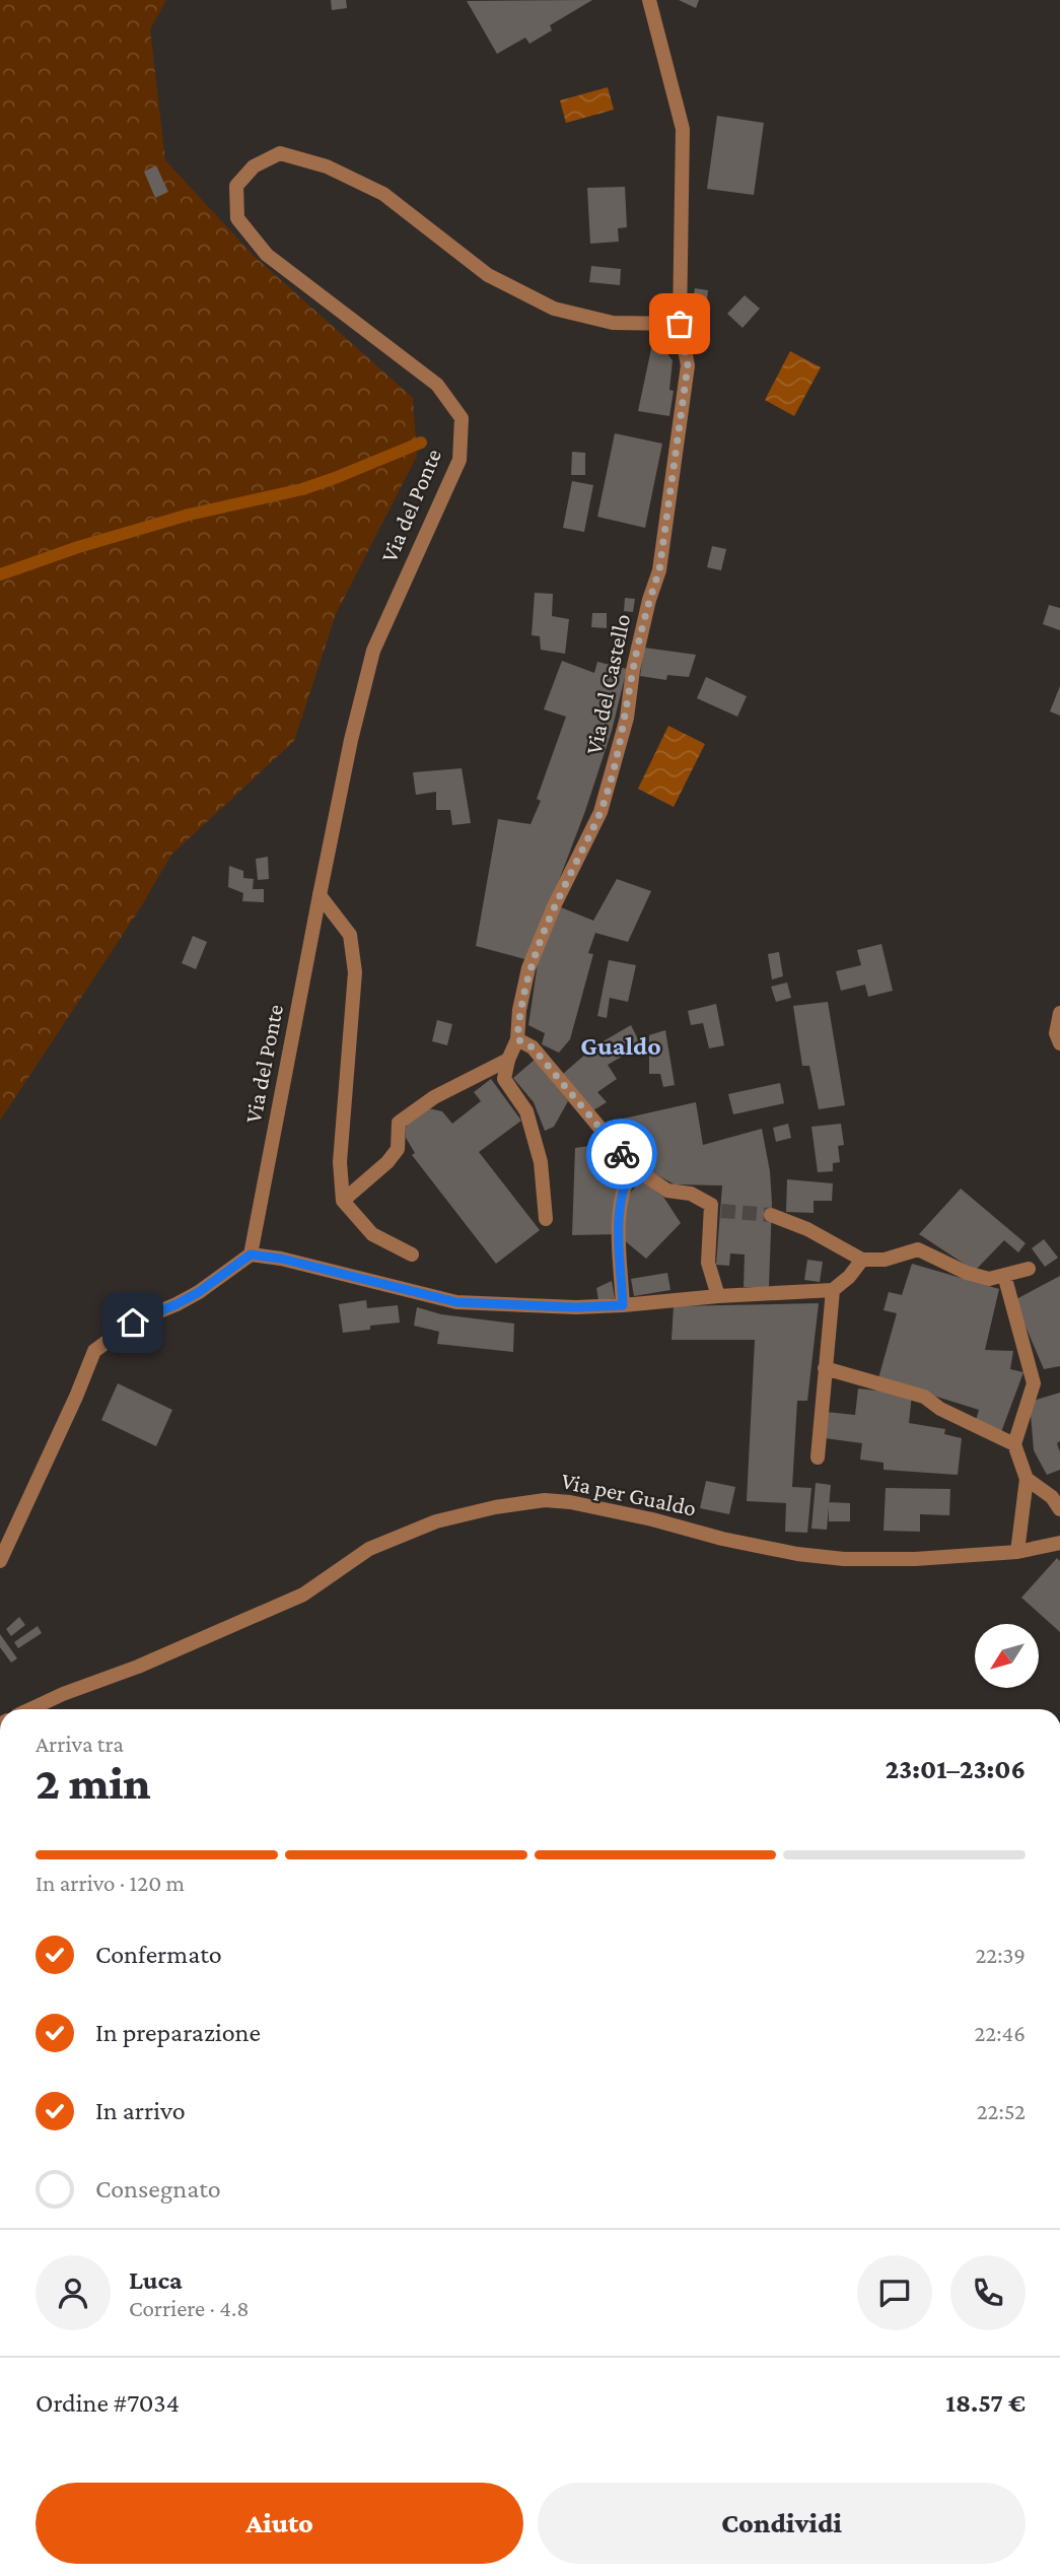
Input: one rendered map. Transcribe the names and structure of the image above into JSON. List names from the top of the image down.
{
  "streets": {
    "street": ["Via del Ponte", "Via del Castello", "Via per Gualdo"]
  },
  "crossings": [
    ["Via del Ponte", "Via del Castello"]
  ],
  "districts": ["Gualdo"],
  "north": "bottom left",
  "page": {
    "heading": ["2 min", "Arriva tra", "23:01–23:06"],
    "panel": [
      "Luca",
      "Corriere · 4.8",
      "Ordine #7034",
      "18.57 €"
    ],
    "bar": "In arrivo · 120 m",
    "list": [
      ["Confermato", "22:39"],
      ["In preparazione", "22:46"],
      ["In arrivo", "22:52"],
      "Consegnato"
    ],
    "buttons": ["Aiuto", "Condividi"]
  }
}
